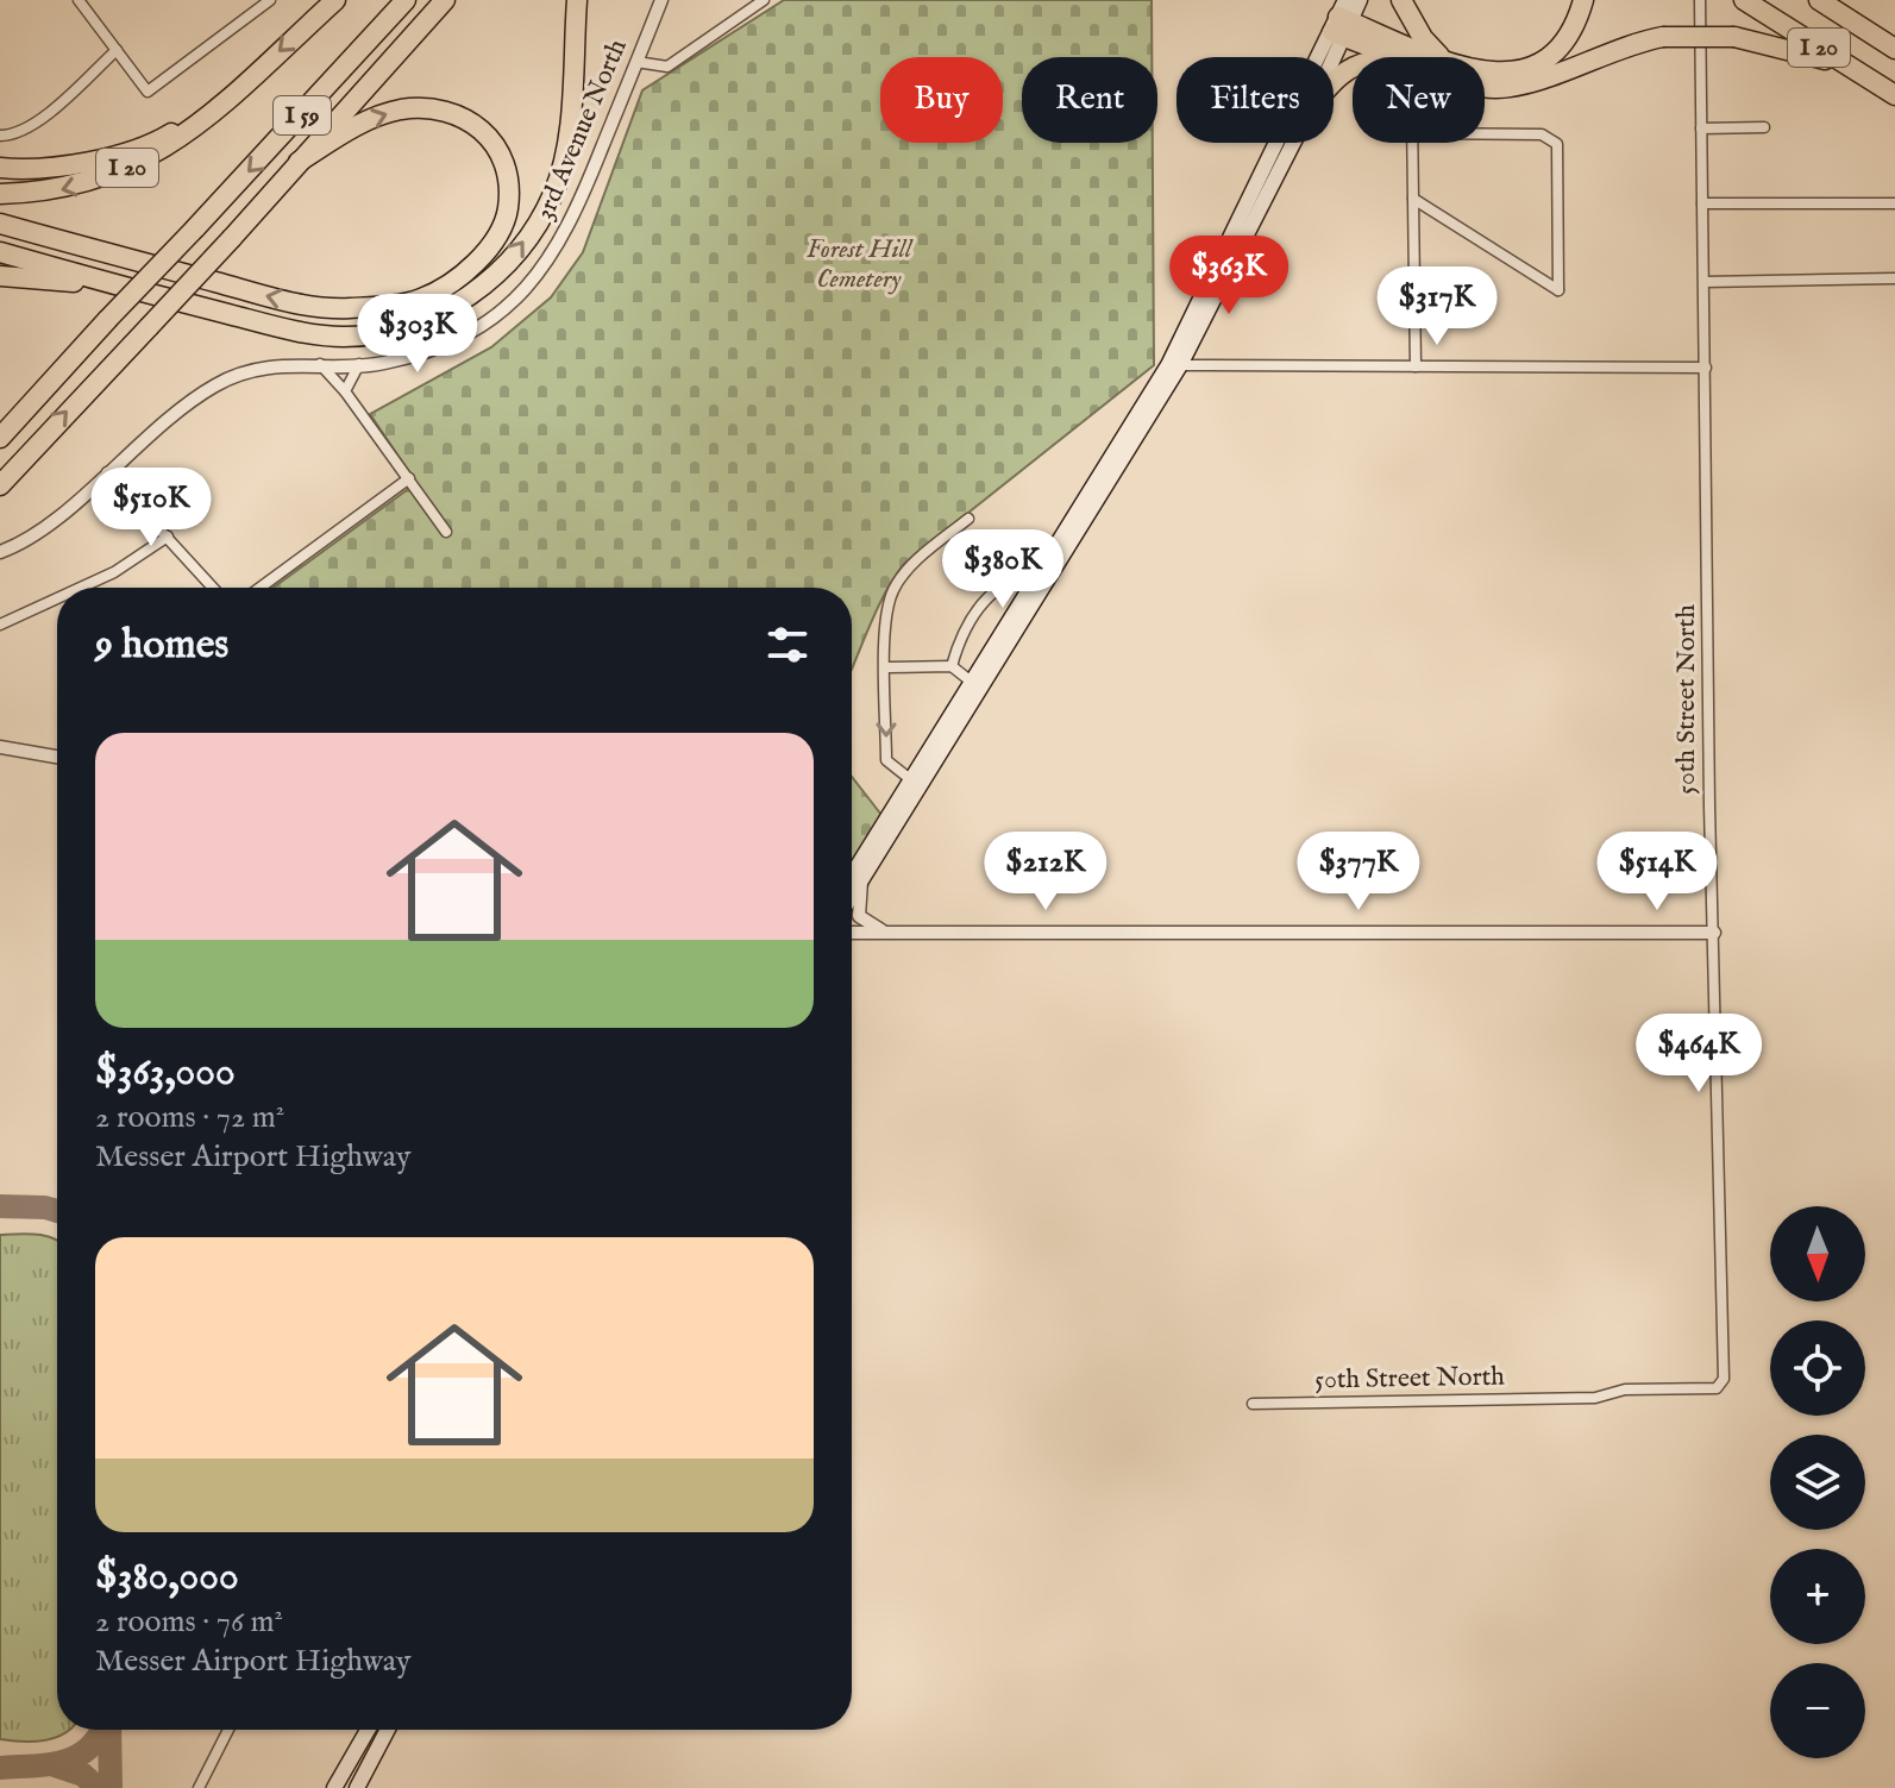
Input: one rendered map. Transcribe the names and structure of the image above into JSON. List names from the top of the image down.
{
  "streets": {
    "highway": ["I 20", "I 59"],
    "street": ["3rd Avenue North", "50th Street North"]
  },
  "parks": ["Forest Hill Cemetery"],
  "north": "bottom",
  "page": {
    "chip": [
      "Buy",
      "Rent",
      "Filters",
      "New"
    ],
    "price": [
      "$363K",
      "$317K",
      "$303K",
      "$510K",
      "$380K",
      "$212K",
      "$377K",
      "$514K",
      "$464K"
    ],
    "heading": "9 homes",
    "list": [
      {
        "name": "$363,000",
        "note": "2 rooms · 72 m² · Messer Airport Highway"
      },
      {
        "name": "$380,000",
        "note": "2 rooms · 76 m² · Messer Airport Highway"
      }
    ],
    "map_buttons": ["+", "−"]
  }
}
